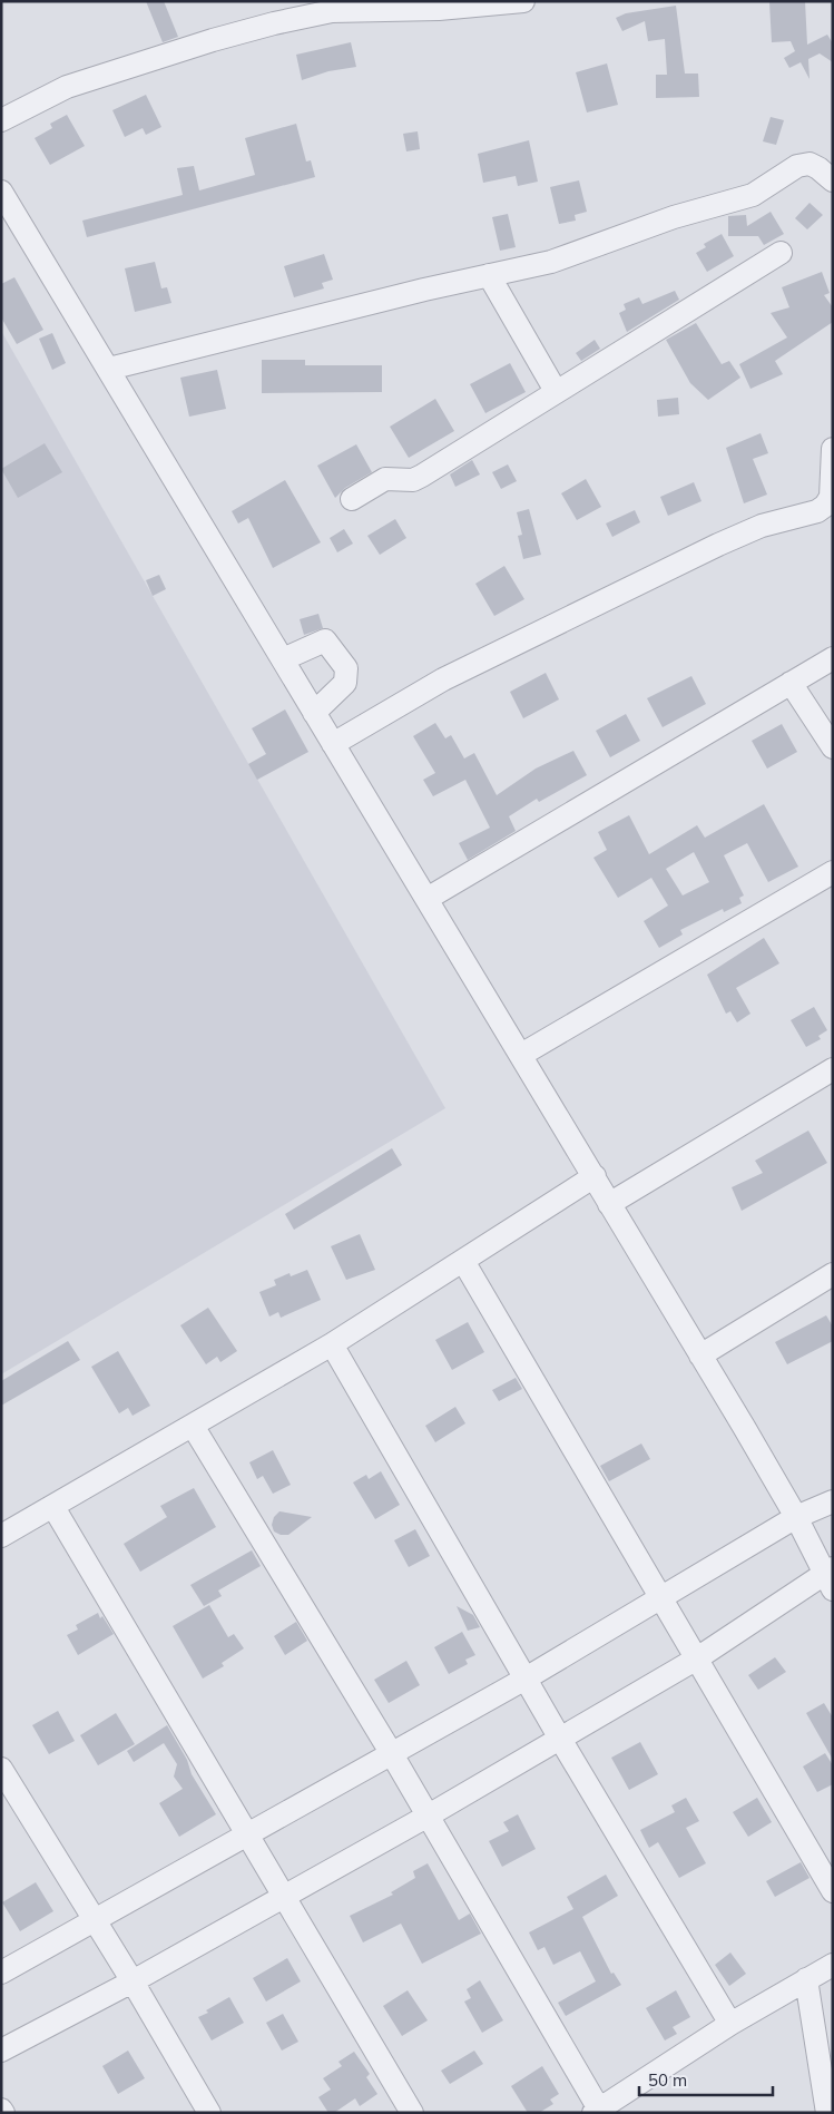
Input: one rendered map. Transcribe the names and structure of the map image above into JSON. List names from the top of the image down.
{
  "scale_bar": "50 m"
}
